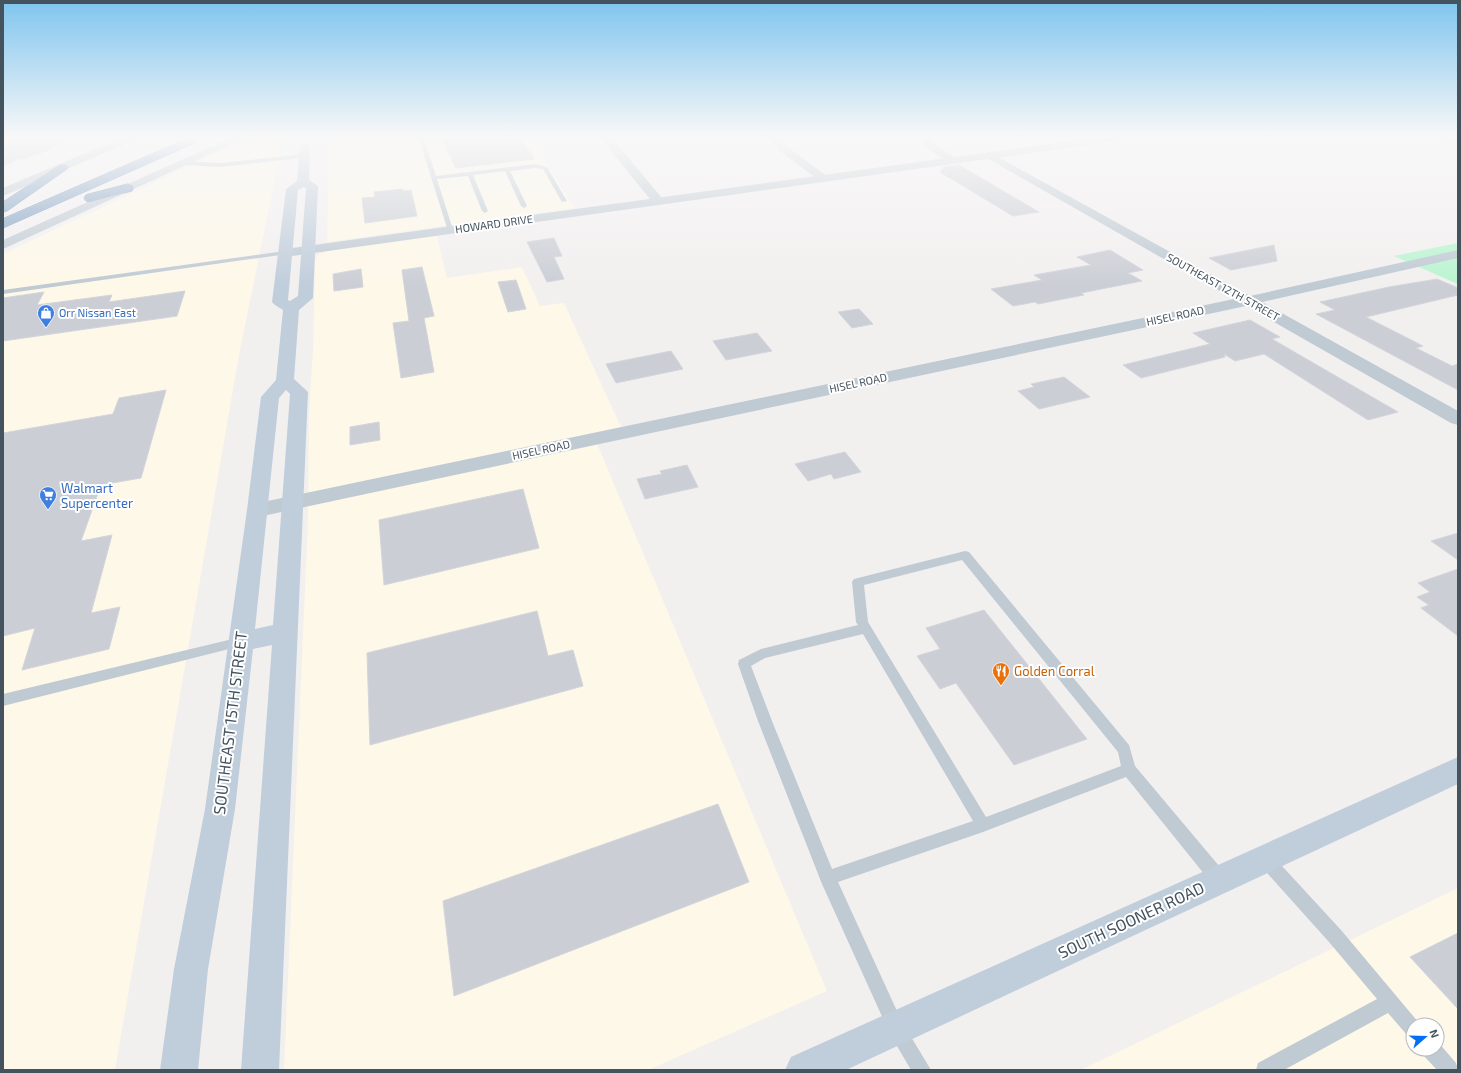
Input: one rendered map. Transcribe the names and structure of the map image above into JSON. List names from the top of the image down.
{
  "streets": {
    "main road": ["SOUTHEAST 15TH STREET", "SOUTH SOONER ROAD"],
    "street": ["HOWARD DRIVE", "SOUTHEAST 12TH STREET", "HISEL ROAD"]
  },
  "crossings": [
    ["SOUTHEAST 12TH STREET", "HISEL ROAD"],
    ["HISEL ROAD", "SOUTHEAST 15TH STREET"]
  ],
  "places": {
    "shop": ["Orr Nissan East"],
    "supermarket": ["Walmart Supercenter"],
    "restaurant": ["Golden Corral"]
  },
  "north": "right"
}
